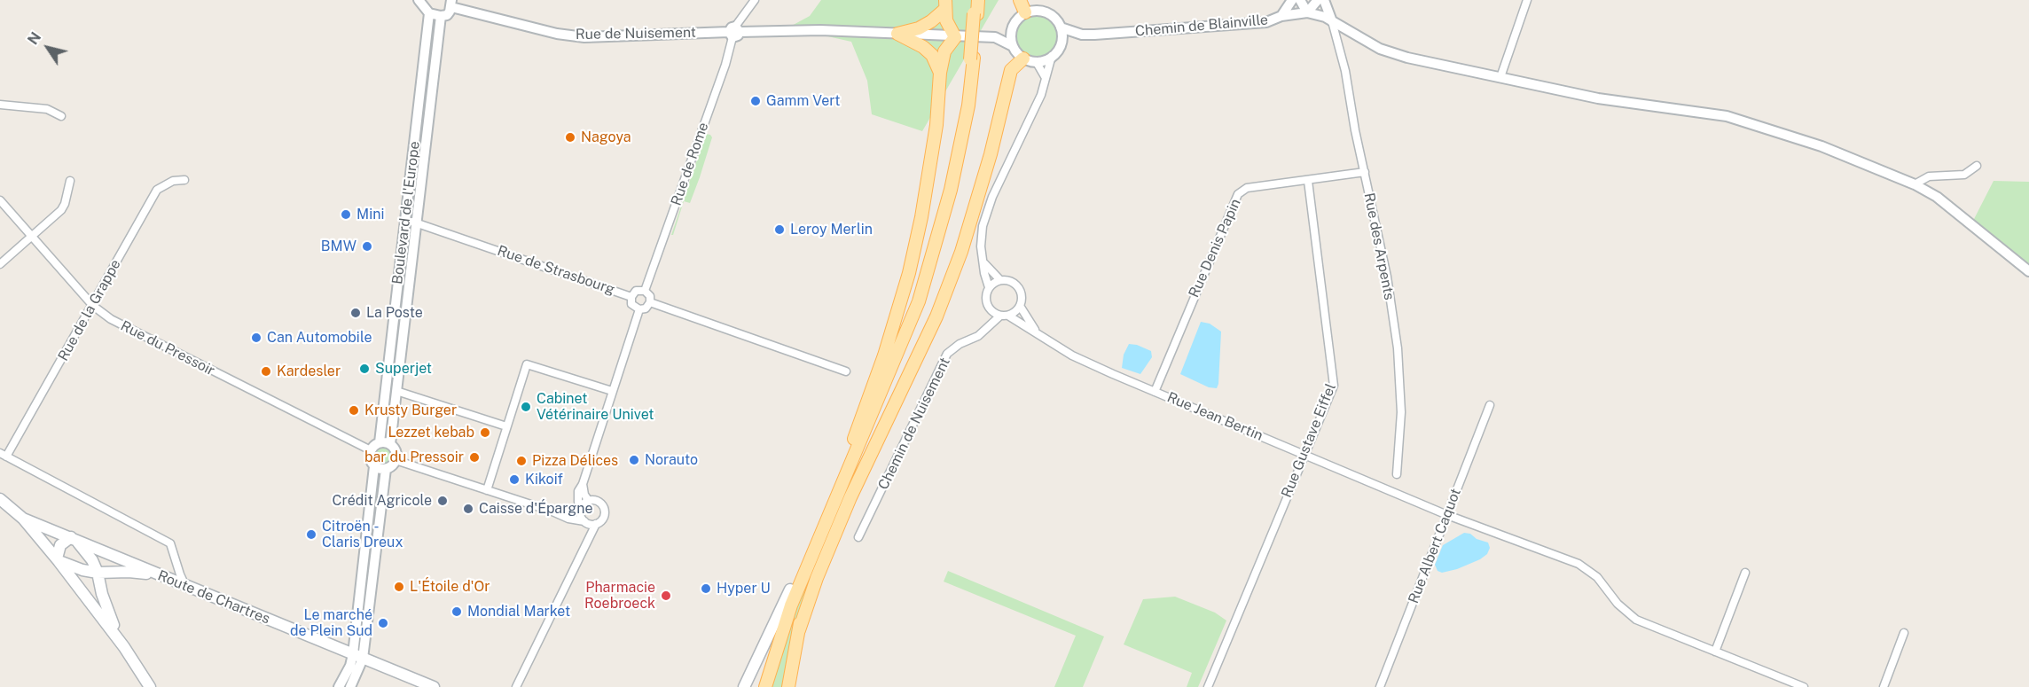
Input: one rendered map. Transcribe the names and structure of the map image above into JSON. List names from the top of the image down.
{
  "streets": {
    "main road": ["Route de Chartres"],
    "street": [
      "Chemin de Blainville",
      "Rue de Nuisement",
      "Rue de Rome",
      "Boulevard de l'Europe",
      "Rue des Arpents",
      "Rue Denis Papin",
      "Rue de Strasbourg",
      "Rue de la Grappe",
      "Rue du Pressoir",
      "Rue Jean Bertin",
      "Chemin de Nuisement",
      "Rue Gustave Eiffel",
      "Rue Albert Caquot"
    ]
  },
  "crossings": [
    ["Chemin de Blainville", "Rue de Nuisement"],
    ["Chemin de Blainville", "Rue des Arpents"],
    ["Rue de Nuisement", "Rue de Rome"],
    ["Rue de Rome", "Rue de Strasbourg"],
    ["Boulevard de l'Europe", "Rue de Strasbourg"],
    ["Boulevard de l'Europe", "Rue du Pressoir"],
    ["Rue des Arpents", "Rue Denis Papin"],
    ["Rue Denis Papin", "Rue Jean Bertin"],
    ["Rue Denis Papin", "Rue Gustave Eiffel"],
    ["Rue de la Grappe", "Rue du Pressoir"],
    ["Rue Jean Bertin", "Chemin de Nuisement"],
    ["Rue Jean Bertin", "Rue Gustave Eiffel"],
    ["Rue Jean Bertin", "Rue Albert Caquot"]
  ],
  "places": [
    "Gamm Vert",
    "Nagoya",
    "Mini",
    "Leroy Merlin",
    "BMW",
    "La Poste",
    "Can Automobile",
    "Superjet",
    "Kardesler",
    "Cabinet Vétérinaire Univet",
    "Krusty Burger",
    "Lezzet kebab",
    "bar du Pressoir",
    "Norauto",
    "Pizza Délices",
    "Kikoif",
    "Crédit Agricole",
    "Caisse d'Épargne",
    "Citroën - Claris Dreux",
    "L'Étoile d'Or",
    "Hyper U",
    "Pharmacie Roebroeck",
    "Mondial Market",
    "Le marché de Plein Sud"
  ],
  "north": "top left"
}
